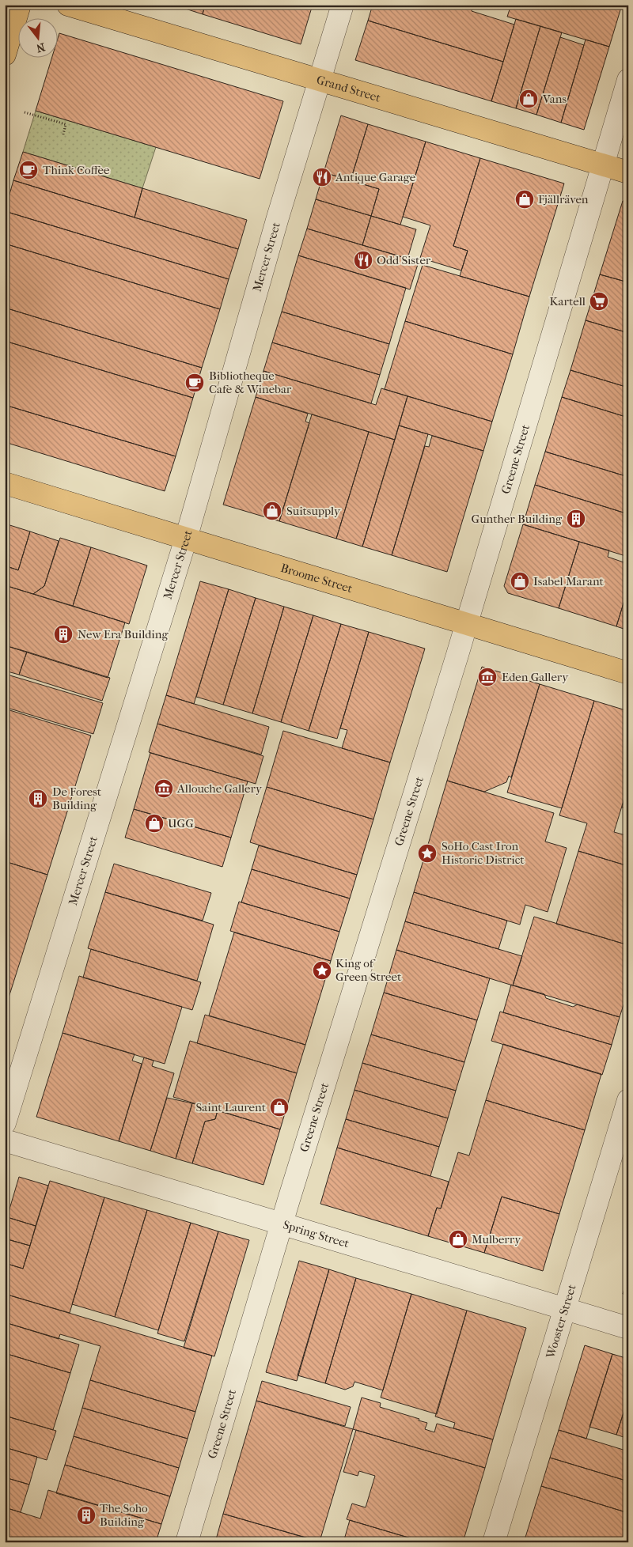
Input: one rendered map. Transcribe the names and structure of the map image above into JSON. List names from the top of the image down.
{
  "streets": {
    "main road": ["Grand Street", "Broome Street"],
    "street": [
      "Mercer Street",
      "Greene Street",
      "Spring Street",
      "Wooster Street"
    ]
  },
  "crossings": [
    ["Grand Street", "Mercer Street"],
    ["Grand Street", "Greene Street"],
    ["Mercer Street", "Broome Street"],
    ["Greene Street", "Broome Street"],
    ["Greene Street", "Spring Street"],
    ["Spring Street", "Wooster Street"]
  ],
  "places": {
    "shop": [
      "Vans",
      "Fjällräven",
      "Suitsupply",
      "Isabel Marant",
      "UGG",
      "Saint Laurent",
      "Mulberry"
    ],
    "cafe": ["Think Coffee", "Bibliotheque Cafe & Winebar"],
    "restaurant": ["Antique Garage", "Odd Sister"],
    "supermarket": ["Kartell"],
    "building": [
      "Gunther Building",
      "New Era Building",
      "De Forest Building",
      "The Soho Building"
    ],
    "museum": ["Eden Gallery", "Allouche Gallery"],
    "place": ["SoHo Cast Iron Historic District", "King of Green Street"]
  },
  "north": "bottom"
}
